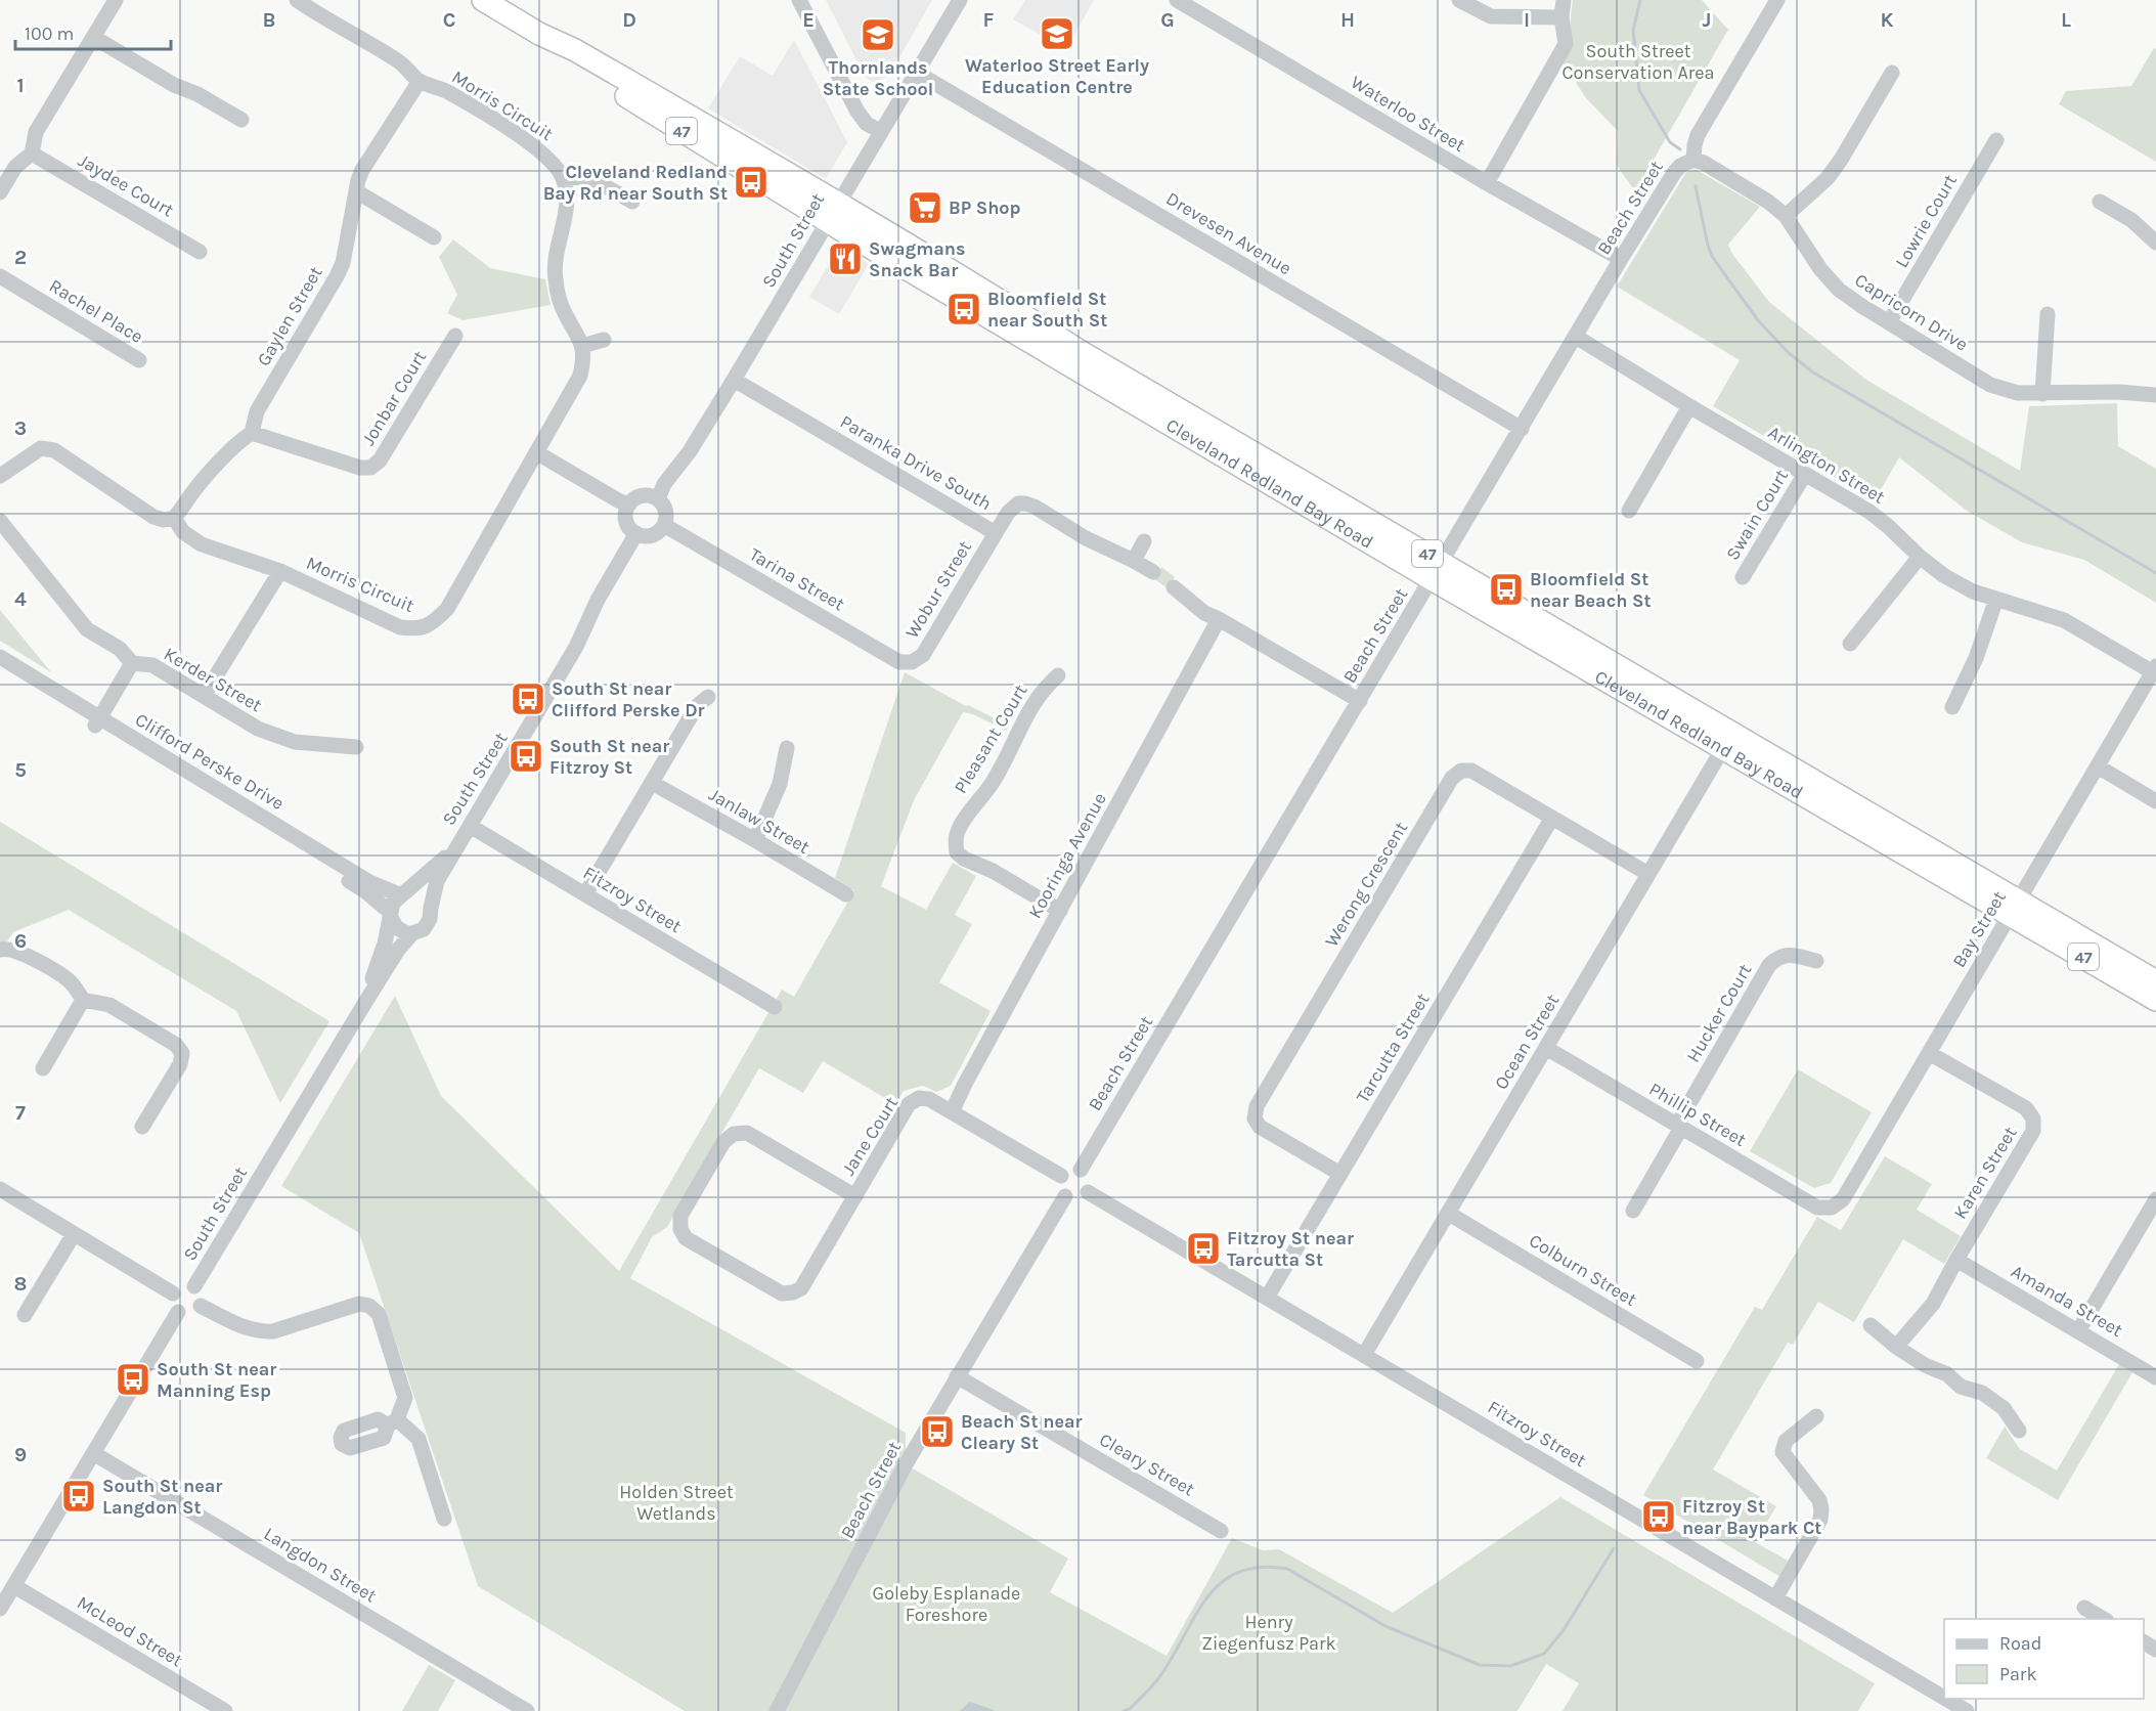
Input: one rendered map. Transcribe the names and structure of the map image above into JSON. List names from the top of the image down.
{
  "streets": {
    "highway": ["47", "Cleveland Redland Bay Road"],
    "street": [
      "Morris Circuit",
      "Waterloo Street",
      "Jaydee Court",
      "Beach Street",
      "Lowrie Court",
      "Drevesen Avenue",
      "South Street",
      "Rachel Place",
      "Capricorn Drive",
      "Gaylen Street",
      "Jonbar Court",
      "Paranka Drive South",
      "Arlington Street",
      "Swain Court",
      "Tarina Street",
      "Wobur Street",
      "Kerder Street",
      "Pleasant Court",
      "Clifford Perske Drive",
      "Janlaw Street",
      "Kooringa Avenue",
      "Werong Crescent",
      "Fitzroy Street",
      "Bay Street",
      "Hucker Court",
      "Ocean Street",
      "Tarcutta Street",
      "Phillip Street",
      "Jane Court",
      "Karen Street",
      "Colburn Street",
      "Amanda Street",
      "Cleary Street",
      "Langdon Street",
      "McLeod Street"
    ]
  },
  "crossings": [
    ["Morris Circuit", "Gaylen Street"],
    ["Waterloo Street", "Beach Street"],
    ["47", "Cleveland Redland Bay Road"],
    ["47", "Bay Street"],
    ["Beach Street", "Drevesen Avenue"],
    ["Beach Street", "Capricorn Drive"],
    ["Beach Street", "Arlington Street"],
    ["Beach Street", "Cleveland Redland Bay Road"],
    ["Beach Street", "Fitzroy Street"],
    ["Beach Street", "Cleary Street"],
    ["Lowrie Court", "Capricorn Drive"],
    ["Drevesen Avenue", "South Street"],
    ["South Street", "Paranka Drive South"],
    ["South Street", "Cleveland Redland Bay Road"],
    ["South Street", "Tarina Street"],
    ["South Street", "Clifford Perske Drive"],
    ["South Street", "Fitzroy Street"],
    ["Gaylen Street", "Jonbar Court"],
    ["Paranka Drive South", "Wobur Street"],
    ["Arlington Street", "Swain Court"],
    ["Arlington Street", "Bay Street"],
    ["Cleveland Redland Bay Road", "Bay Street"],
    ["Cleveland Redland Bay Road", "Ocean Street"],
    ["Tarina Street", "Wobur Street"],
    ["Pleasant Court", "Kooringa Avenue"],
    ["Kooringa Avenue", "Jane Court"],
    ["Werong Crescent", "Ocean Street"],
    ["Werong Crescent", "Tarcutta Street"],
    ["Fitzroy Street", "Ocean Street"],
    ["Fitzroy Street", "Tarcutta Street"],
    ["Bay Street", "Phillip Street"],
    ["Bay Street", "Karen Street"],
    ["Hucker Court", "Phillip Street"],
    ["Ocean Street", "Phillip Street"],
    ["Ocean Street", "Colburn Street"],
    ["Karen Street", "Amanda Street"]
  ],
  "parks": [
    "South Street Conservation Area",
    "Holden Street Wetlands",
    "Goleby Esplanade Foreshore",
    "Henry Ziegenfusz Park"
  ],
  "places": {
    "school or university": ["Waterloo Street Early Education Centre", "Thornlands State School"],
    "bus stop": [
      "Cleveland Redland Bay Rd near South St",
      "Bloomfield St near South St",
      "Bloomfield St near Beach St",
      "South St near Clifford Perske Dr",
      "South St near Fitzroy St",
      "Fitzroy St near Tarcutta St",
      "South St near Manning Esp",
      "Beach St near Cleary St",
      "South St near Langdon St",
      "Fitzroy St near Baypark Ct"
    ],
    "supermarket": ["BP Shop"],
    "restaurant": ["Swagmans Snack Bar"]
  },
  "legend": ["Road", "Park"],
  "scale_bar": "100 m",
  "grid": {
    "columns": [
      "B",
      "C",
      "D",
      "E",
      "F",
      "G",
      "H",
      "I",
      "J",
      "K",
      "L"
    ],
    "rows": [
      "1",
      "2",
      "3",
      "4",
      "5",
      "6",
      "7",
      "8",
      "9"
    ]
  }
}
